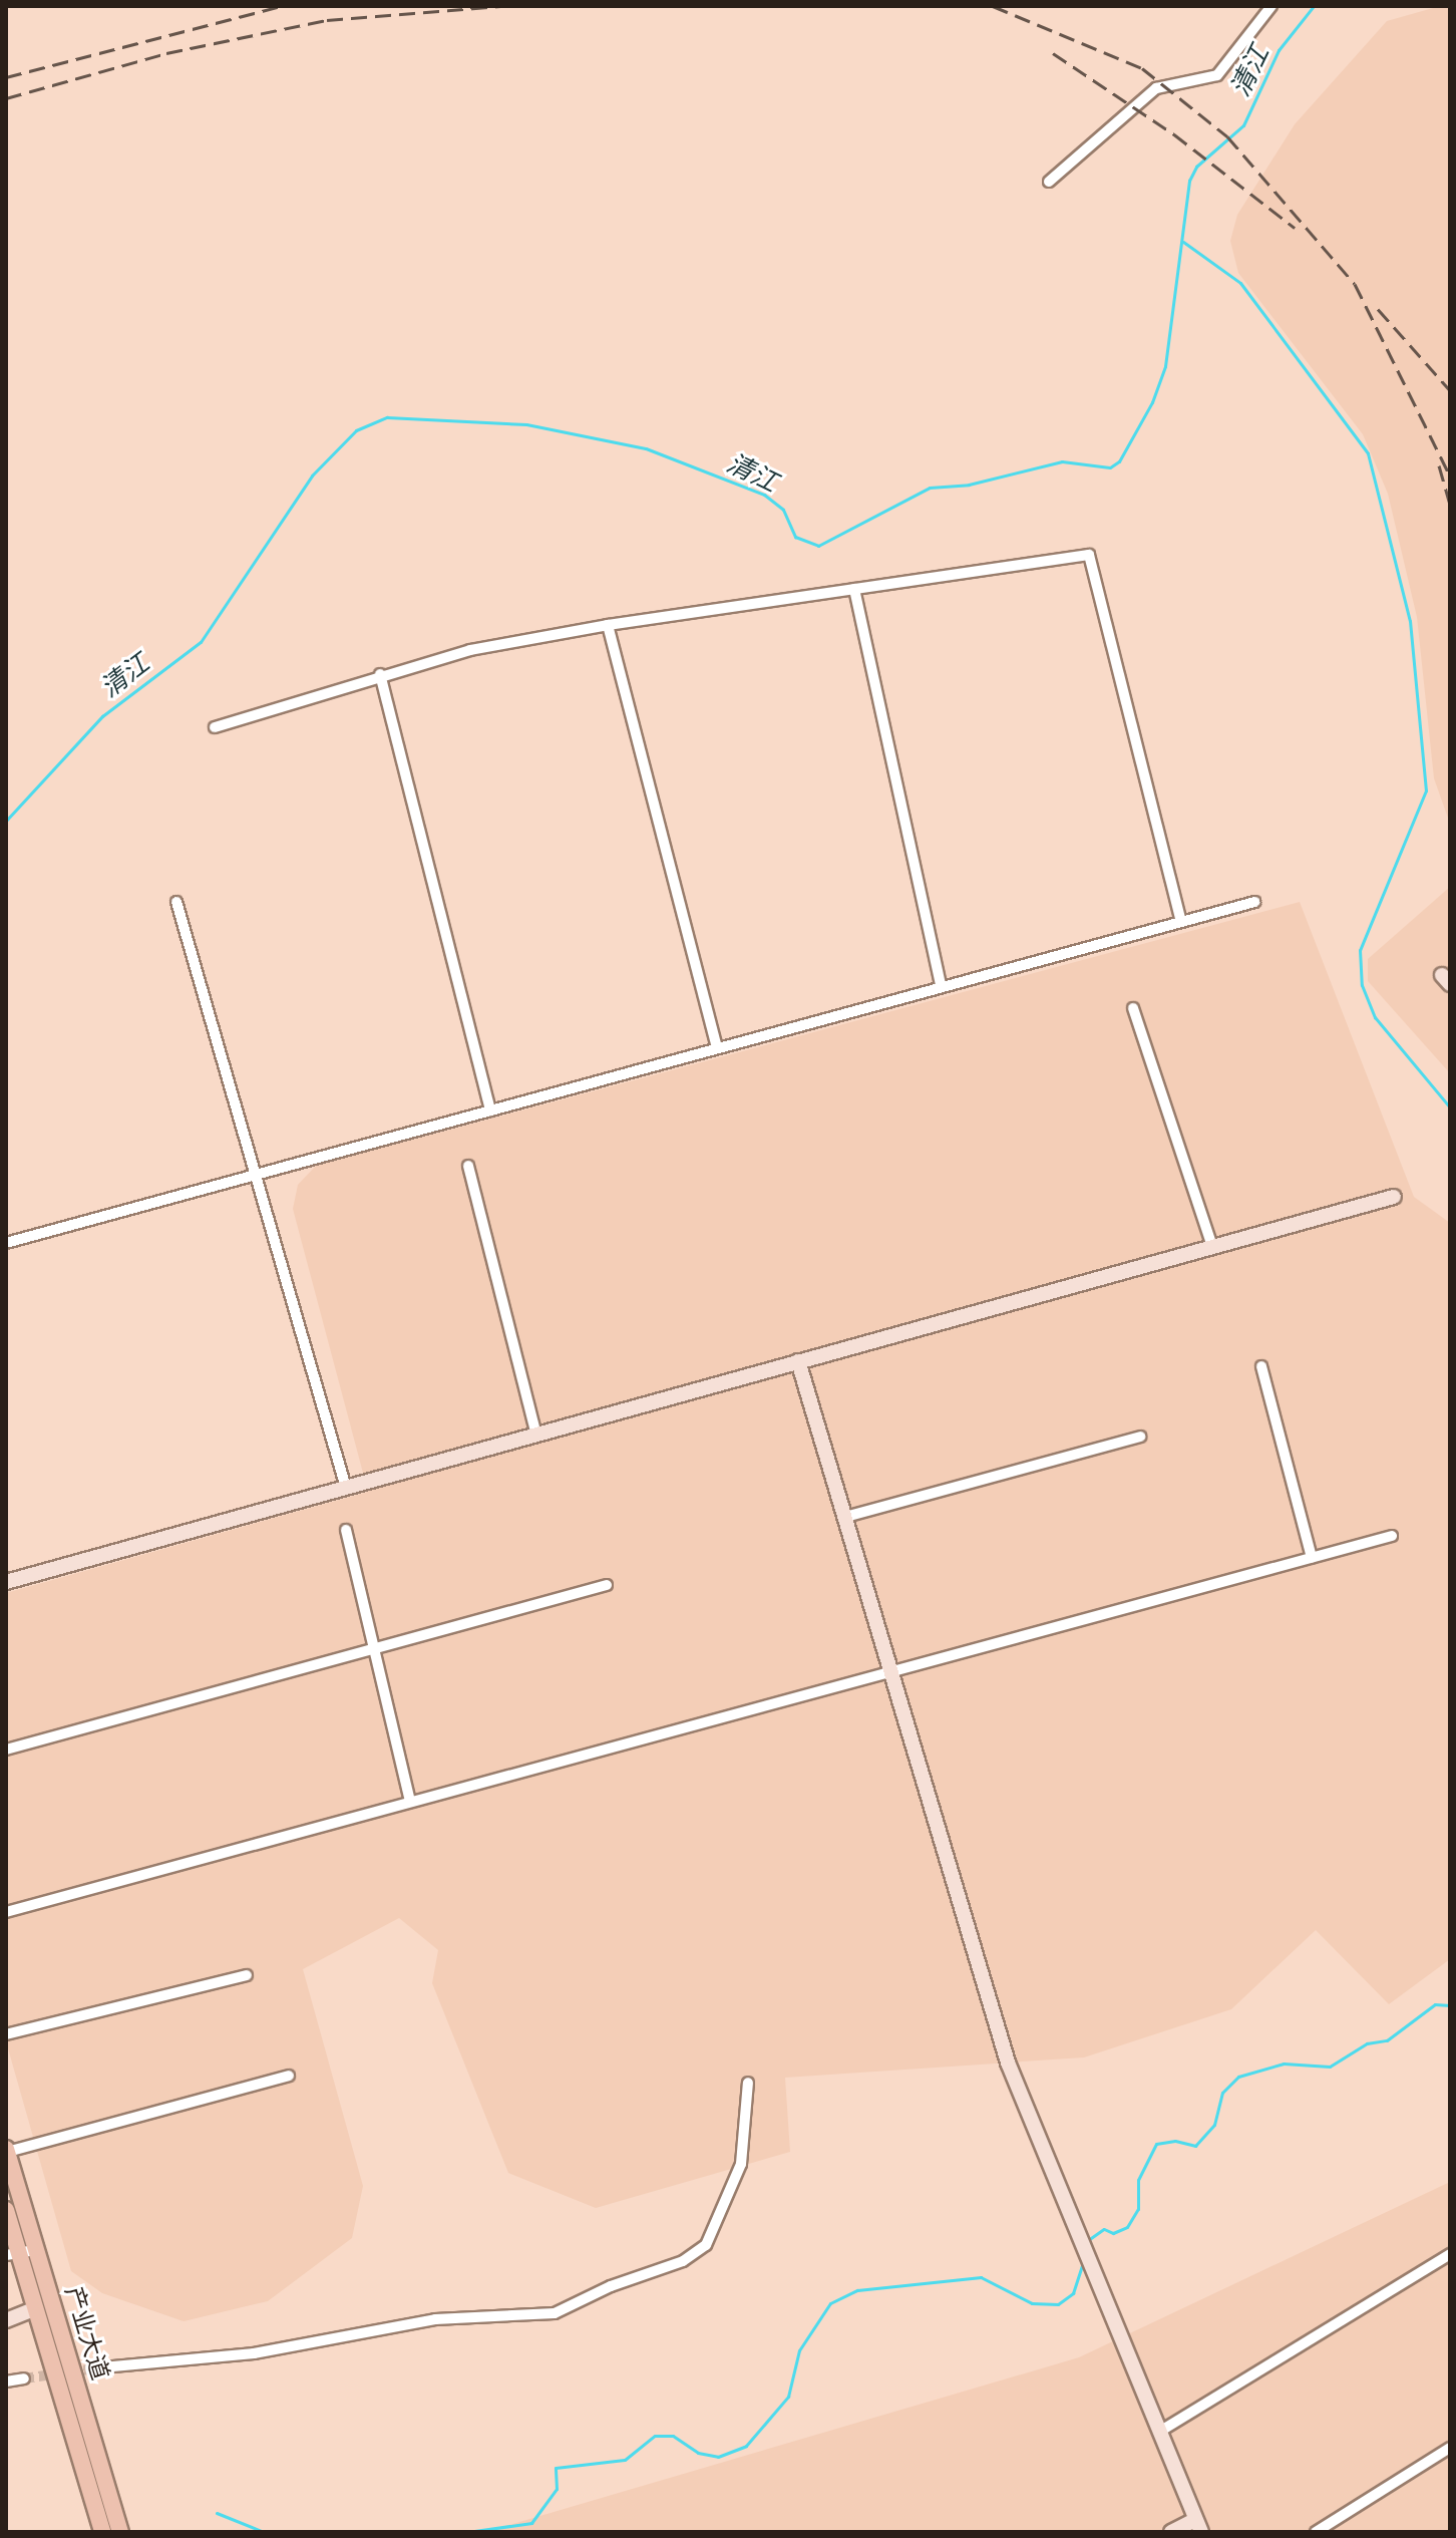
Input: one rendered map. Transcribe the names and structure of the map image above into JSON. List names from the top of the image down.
{
  "streets": {
    "main road": ["产业大道"]
  },
  "water": ["清江"]
}
